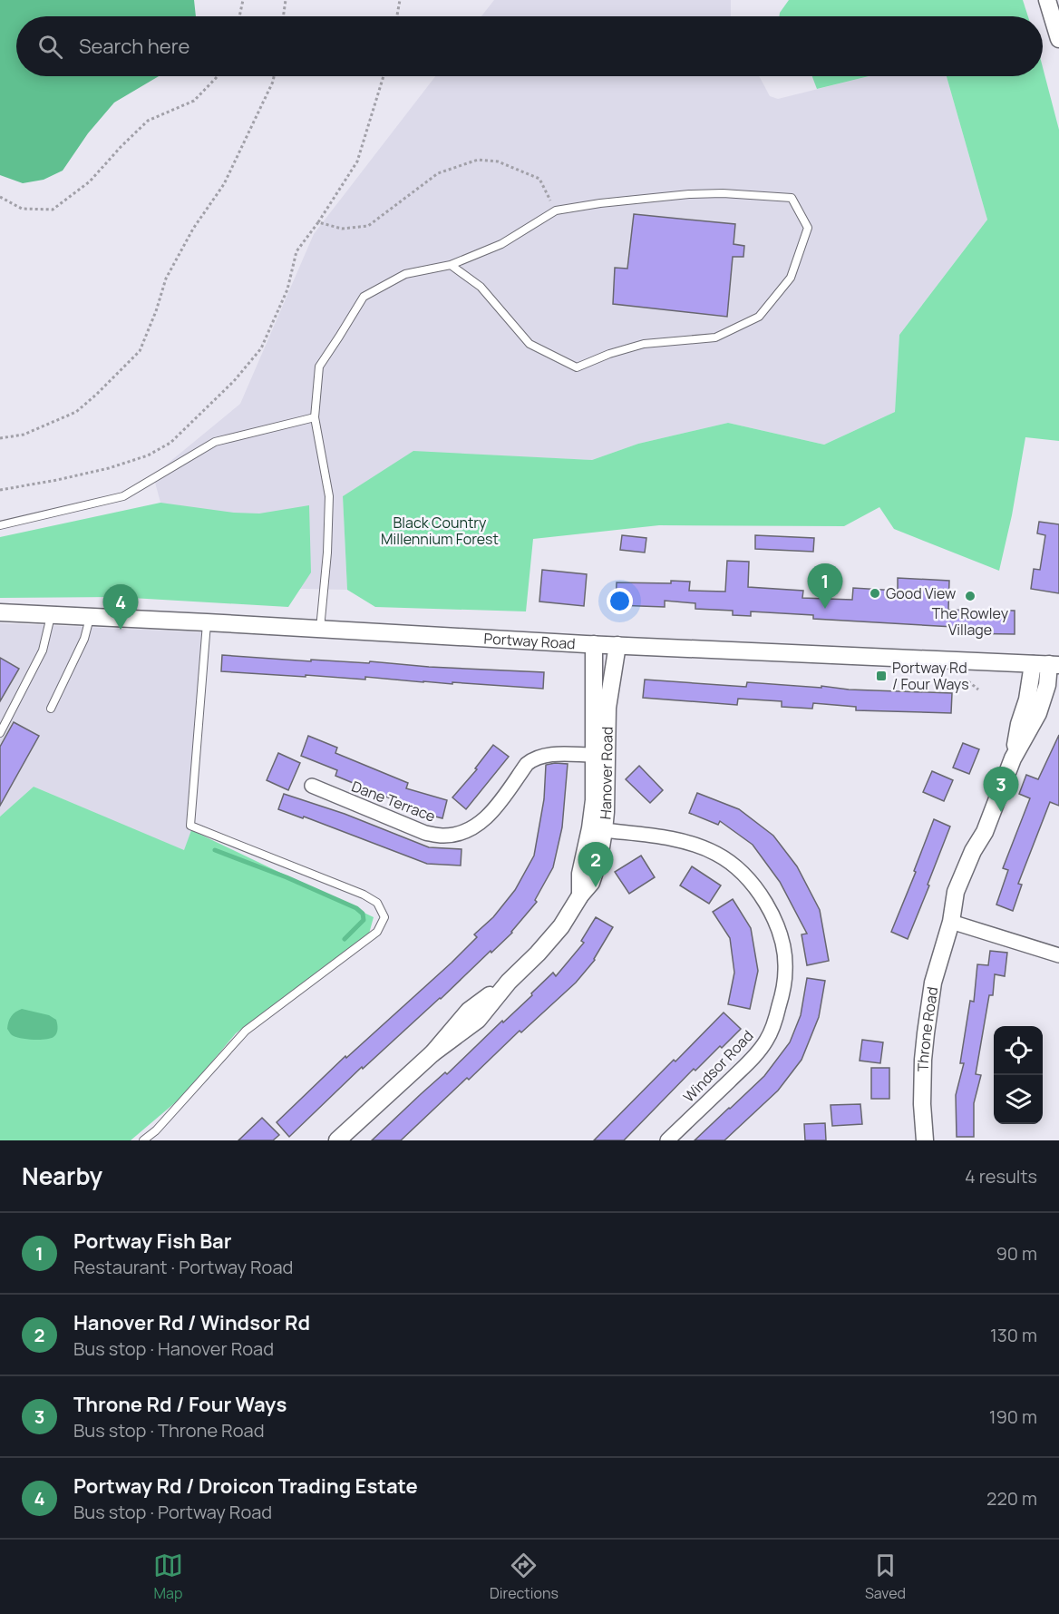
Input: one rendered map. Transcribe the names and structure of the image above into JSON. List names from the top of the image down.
{
  "streets": {
    "street": [
      "Portway Road",
      "Hanover Road",
      "Dane Terrace",
      "Throne Road",
      "Windsor Road"
    ]
  },
  "crossings": [
    ["Portway Road", "Hanover Road"],
    ["Portway Road", "Throne Road"],
    ["Hanover Road", "Dane Terrace"],
    ["Hanover Road", "Windsor Road"]
  ],
  "parks": ["Black Country Millennium Forest"],
  "places": {
    "other": ["Good View", "The Rowley Village"],
    "transit": ["Portway Rd / Four Ways"]
  },
  "page": {
    "search": "Search here",
    "pins": [
      "1",
      "4",
      "3",
      "2"
    ],
    "heading": ["Nearby", "4 results"],
    "list": [
      {
        "mark": "1",
        "name": "Portway Fish Bar",
        "note": "Restaurant · Portway Road",
        "value": "90 m"
      },
      {
        "mark": "2",
        "name": "Hanover Rd / Windsor Rd",
        "note": "Bus stop · Hanover Road",
        "value": "130 m"
      },
      {
        "mark": "3",
        "name": "Throne Rd / Four Ways",
        "note": "Bus stop · Throne Road",
        "value": "190 m"
      },
      {
        "mark": "4",
        "name": "Portway Rd / Droicon Trading Estate",
        "note": "Bus stop · Portway Road",
        "value": "220 m"
      }
    ],
    "nav": ["Map", "Directions", "Saved"]
  }
}
